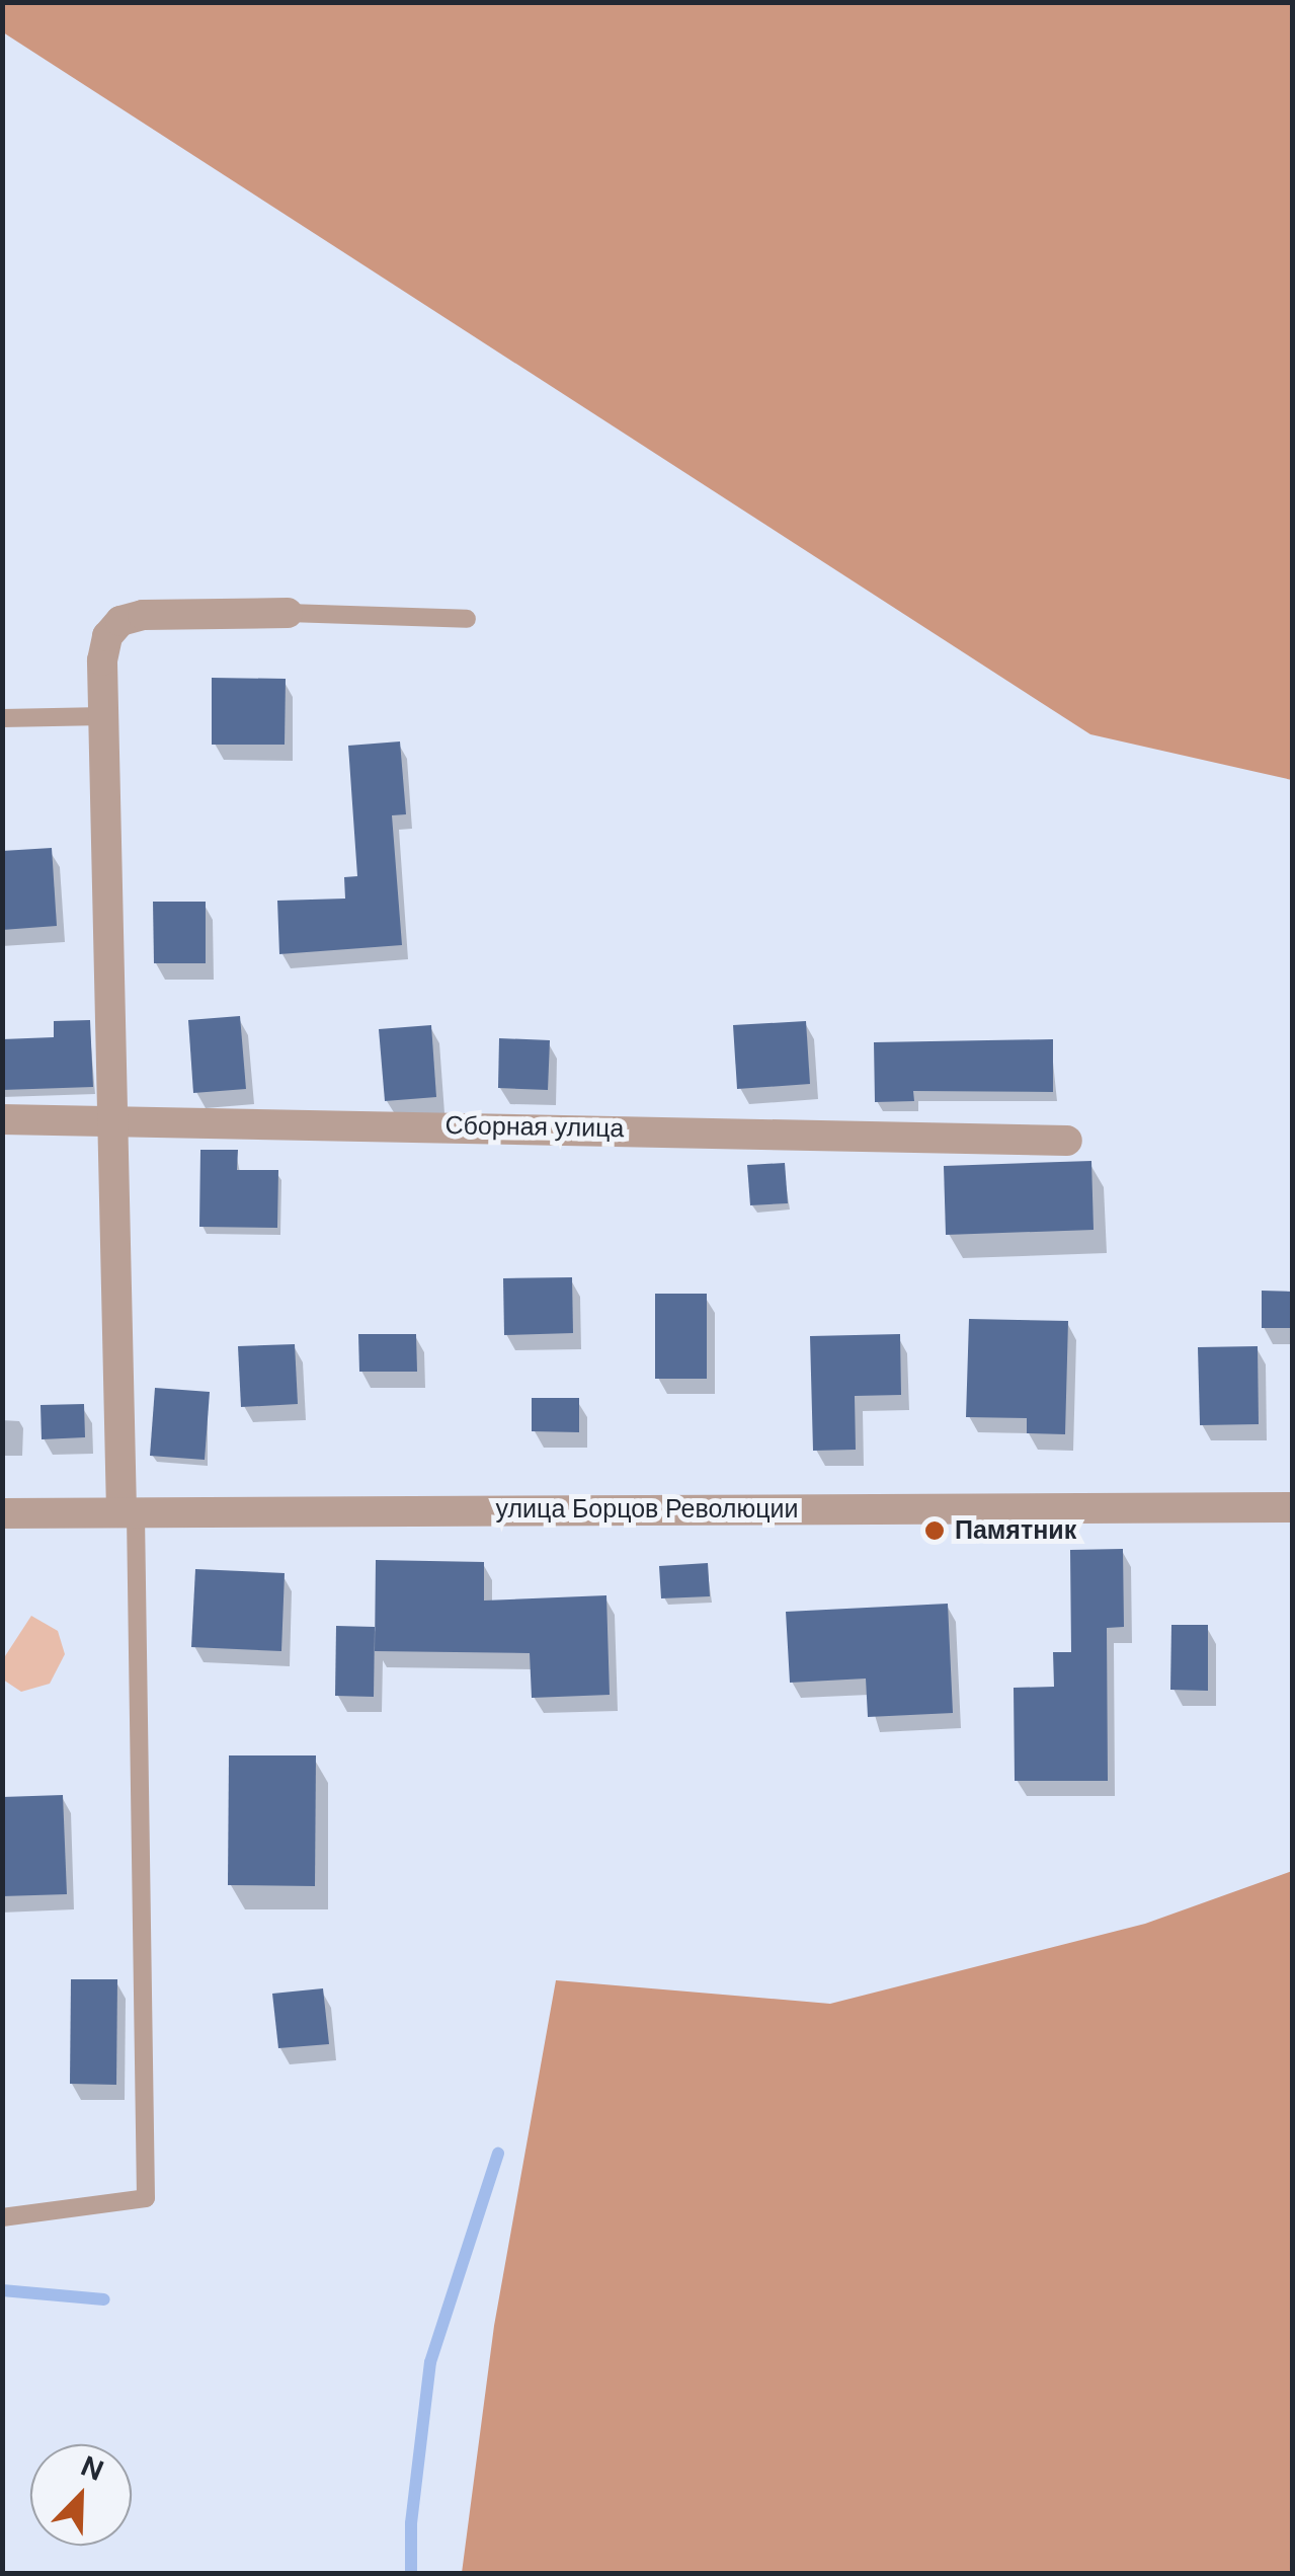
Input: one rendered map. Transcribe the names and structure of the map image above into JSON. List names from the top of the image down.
{
  "streets": {
    "street": ["Сборная улица", "улица Борцов Революции"]
  },
  "places": ["Памятник"],
  "north": "top right"
}
